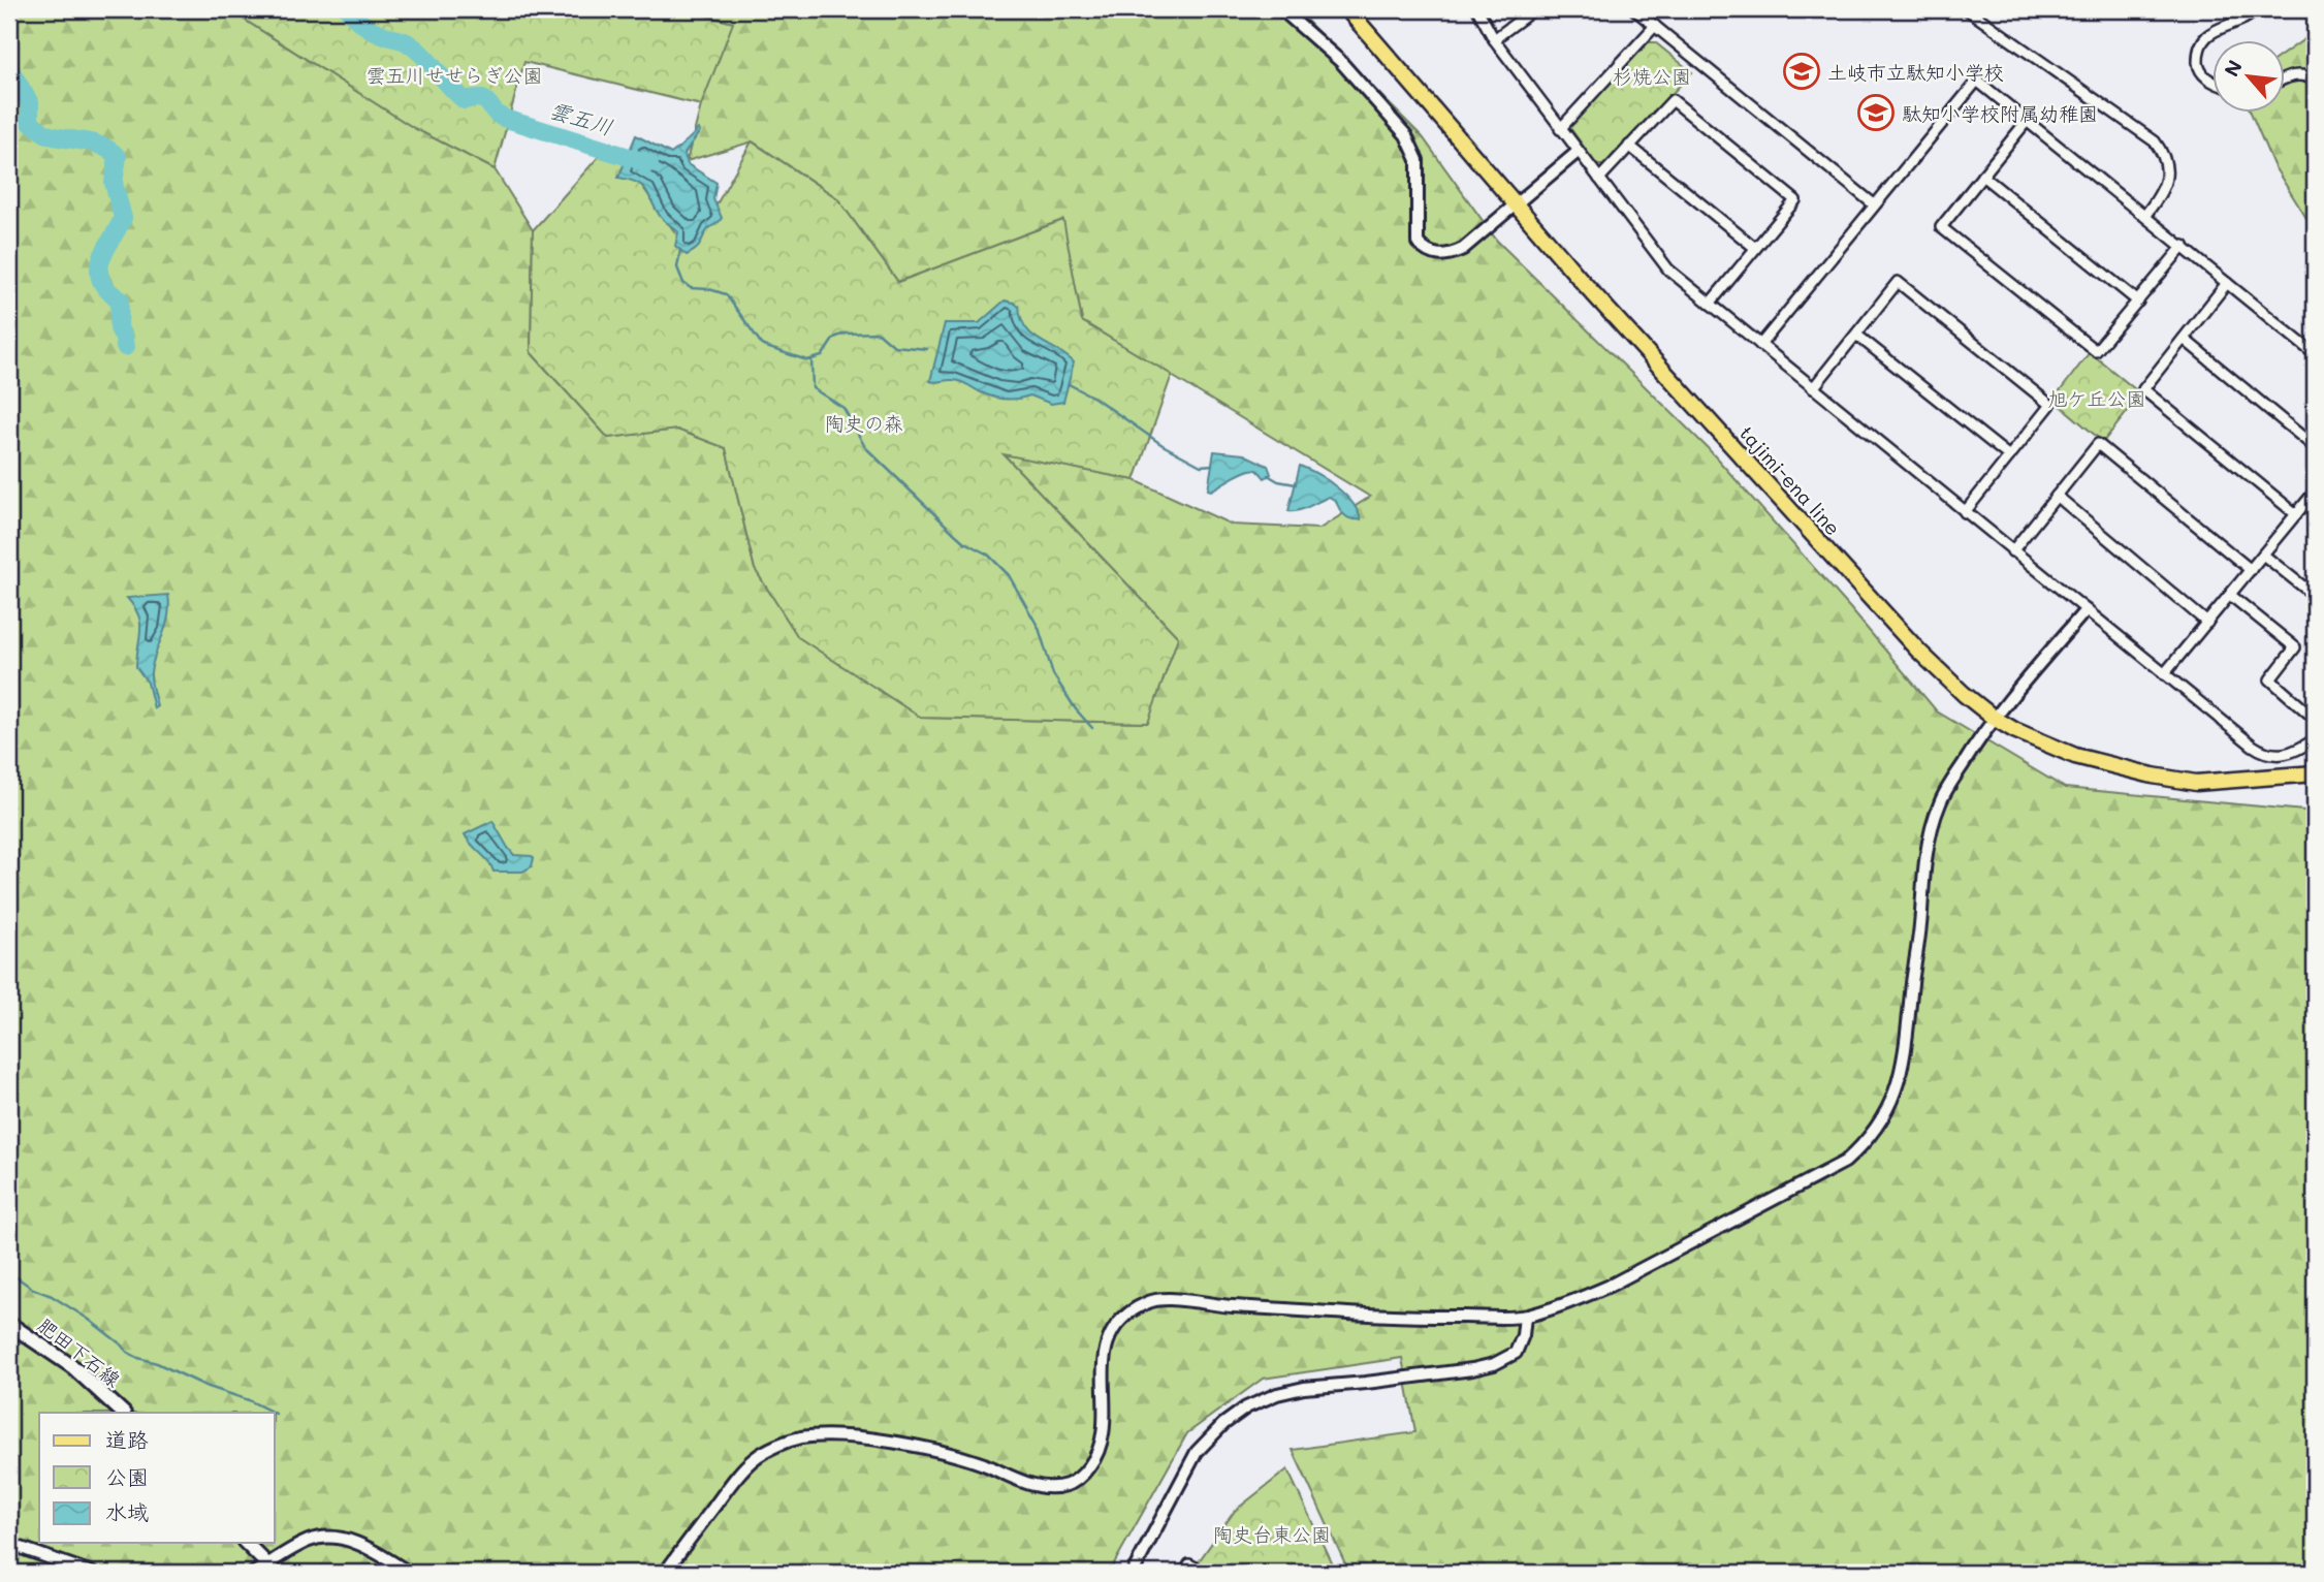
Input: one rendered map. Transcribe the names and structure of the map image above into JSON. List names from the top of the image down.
{
  "streets": {
    "main road": ["tajimi-ena line", "肥田下石線"]
  },
  "water": ["雲五川"],
  "parks": [
    "雲五川せせらぎ公園",
    "杉焼公園",
    "旭ケ丘公園",
    "陶史の森",
    "陶史台東公園"
  ],
  "places": {
    "school or university": ["土岐市立駄知小学校", "駄知小学校附属幼稚園"]
  },
  "legend": ["道路", "公園", "水域"],
  "north": "top left"
}
